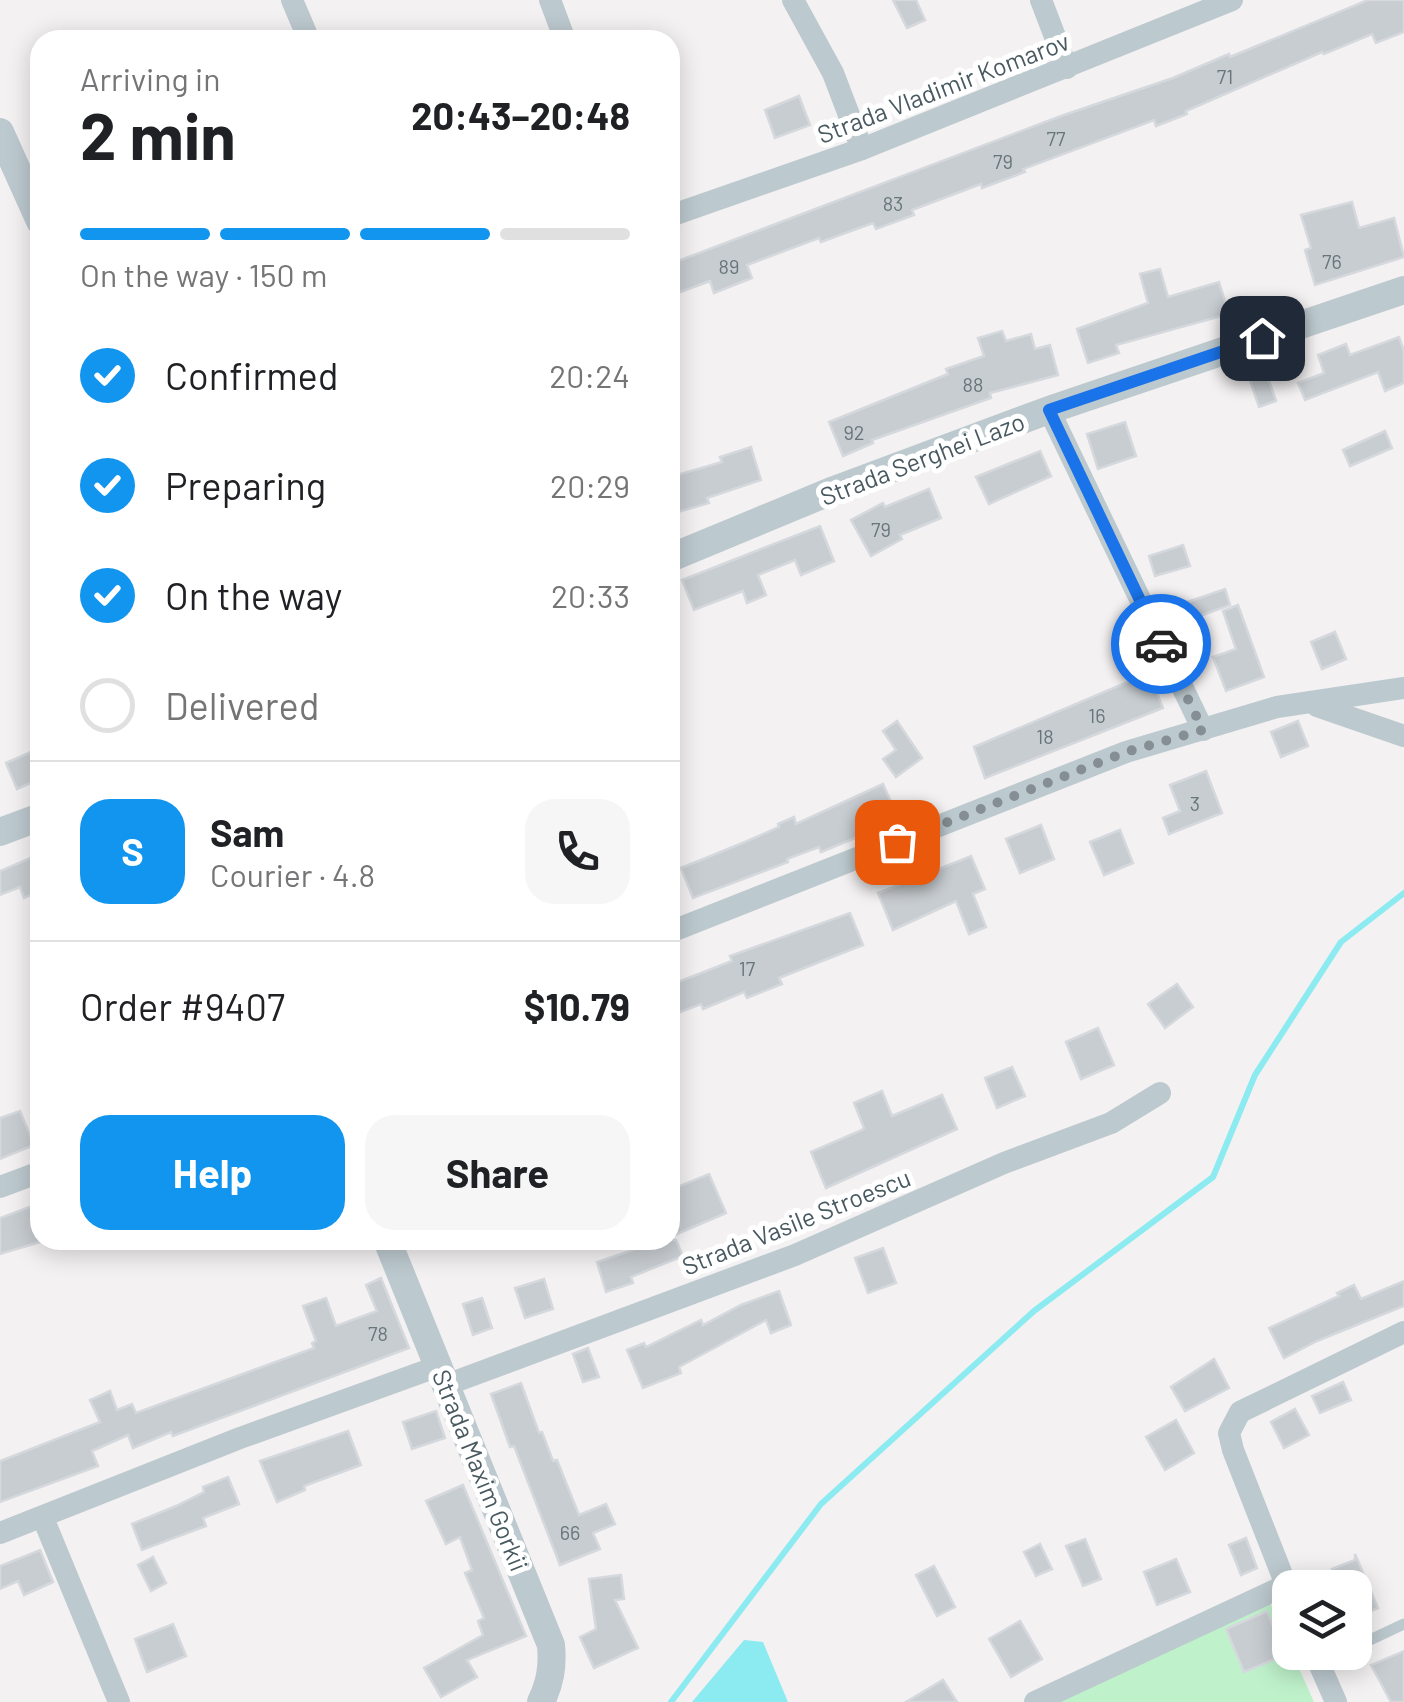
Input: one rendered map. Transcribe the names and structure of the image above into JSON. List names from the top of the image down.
{
  "streets": {
    "street": [
      "Strada Vladimir Komarov",
      "Strada Serghei Lazo",
      "Strada Vasile Stroescu",
      "Strada Maxim Gorkii"
    ]
  },
  "crossings": [
    ["Strada Vasile Stroescu", "Strada Maxim Gorkii"]
  ],
  "house_numbers": [
    "71",
    "77",
    "79",
    "83",
    "76",
    "89",
    "88",
    "92",
    "79",
    "16",
    "18",
    "3",
    "17",
    "78",
    "66"
  ],
  "page": {
    "heading": ["2 min", "Arriving in", "20:43–20:48"],
    "panel": [
      "Sam",
      "Courier · 4.8",
      "Order #9407",
      "$10.79"
    ],
    "bar": "On the way · 150 m",
    "list": [
      ["Confirmed", "20:24"],
      ["Preparing", "20:29"],
      ["On the way", "20:33"],
      "Delivered"
    ],
    "round": "S",
    "buttons": ["Help", "Share"]
  }
}
